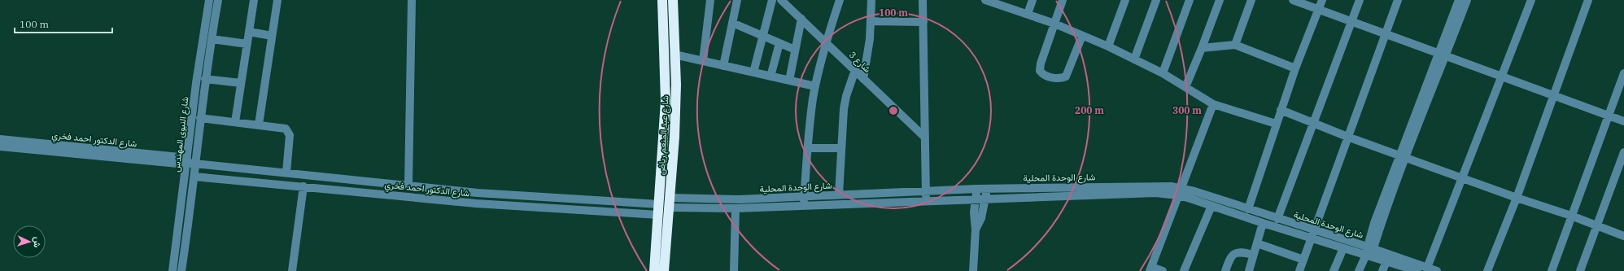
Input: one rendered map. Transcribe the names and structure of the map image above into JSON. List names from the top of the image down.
{
  "streets": {
    "highway": ["شارع عبد المنعم رياض"],
    "street": [
      "شارع 3",
      "شارع النبوى المهندس",
      "شارع الدكتور احمد فخري",
      "شارع الوحدة المحلية"
    ]
  },
  "crossings": [
    ["شارع النبوى المهندس", "شارع الدكتور احمد فخري"],
    ["شارع عبد المنعم رياض", "شارع الدكتور احمد فخري"],
    ["شارع عبد المنعم رياض", "شارع الوحدة المحلية"]
  ],
  "scale_bar": "100 m",
  "north": "right",
  "rings": ["100 m", "200 m", "300 m"]
}
